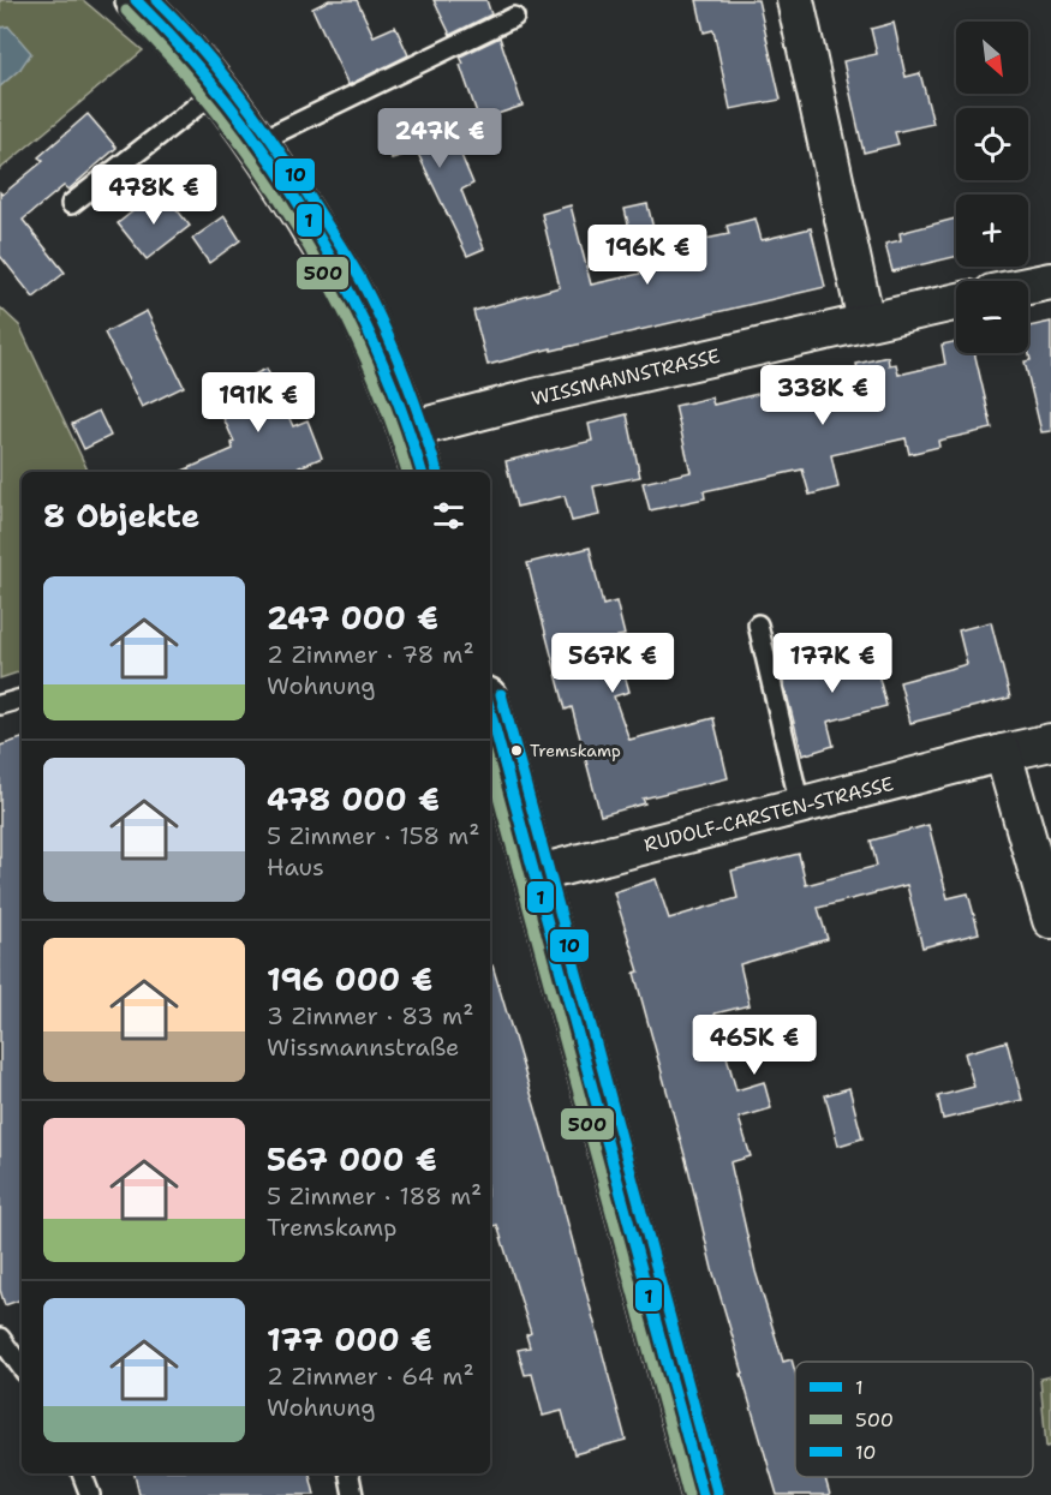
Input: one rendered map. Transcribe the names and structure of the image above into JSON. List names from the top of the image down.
{
  "streets": {
    "street": ["WISSMANNSTRASSE", "RUDOLF-CARSTEN-STRASSE"]
  },
  "places": ["Tremskamp"],
  "lines": ["transit line 1", "transit line 10", "transit line 500"],
  "legend": ["1", "500", "10"],
  "north": "bottom right",
  "page": {
    "map_buttons": ["+", "−"],
    "price": [
      "247K €",
      "478K €",
      "196K €",
      "338K €",
      "191K €",
      "567K €",
      "177K €",
      "465K €"
    ],
    "heading": "8 Objekte",
    "list": [
      {
        "name": "247 000 €",
        "note": "2 Zimmer · 78 m² · Wohnung"
      },
      {
        "name": "478 000 €",
        "note": "5 Zimmer · 158 m² · Haus"
      },
      {
        "name": "196 000 €",
        "note": "3 Zimmer · 83 m² · Wissmannstraße"
      },
      {
        "name": "567 000 €",
        "note": "5 Zimmer · 188 m² · Tremskamp"
      },
      {
        "name": "177 000 €",
        "note": "2 Zimmer · 64 m² · Wohnung"
      }
    ]
  }
}
